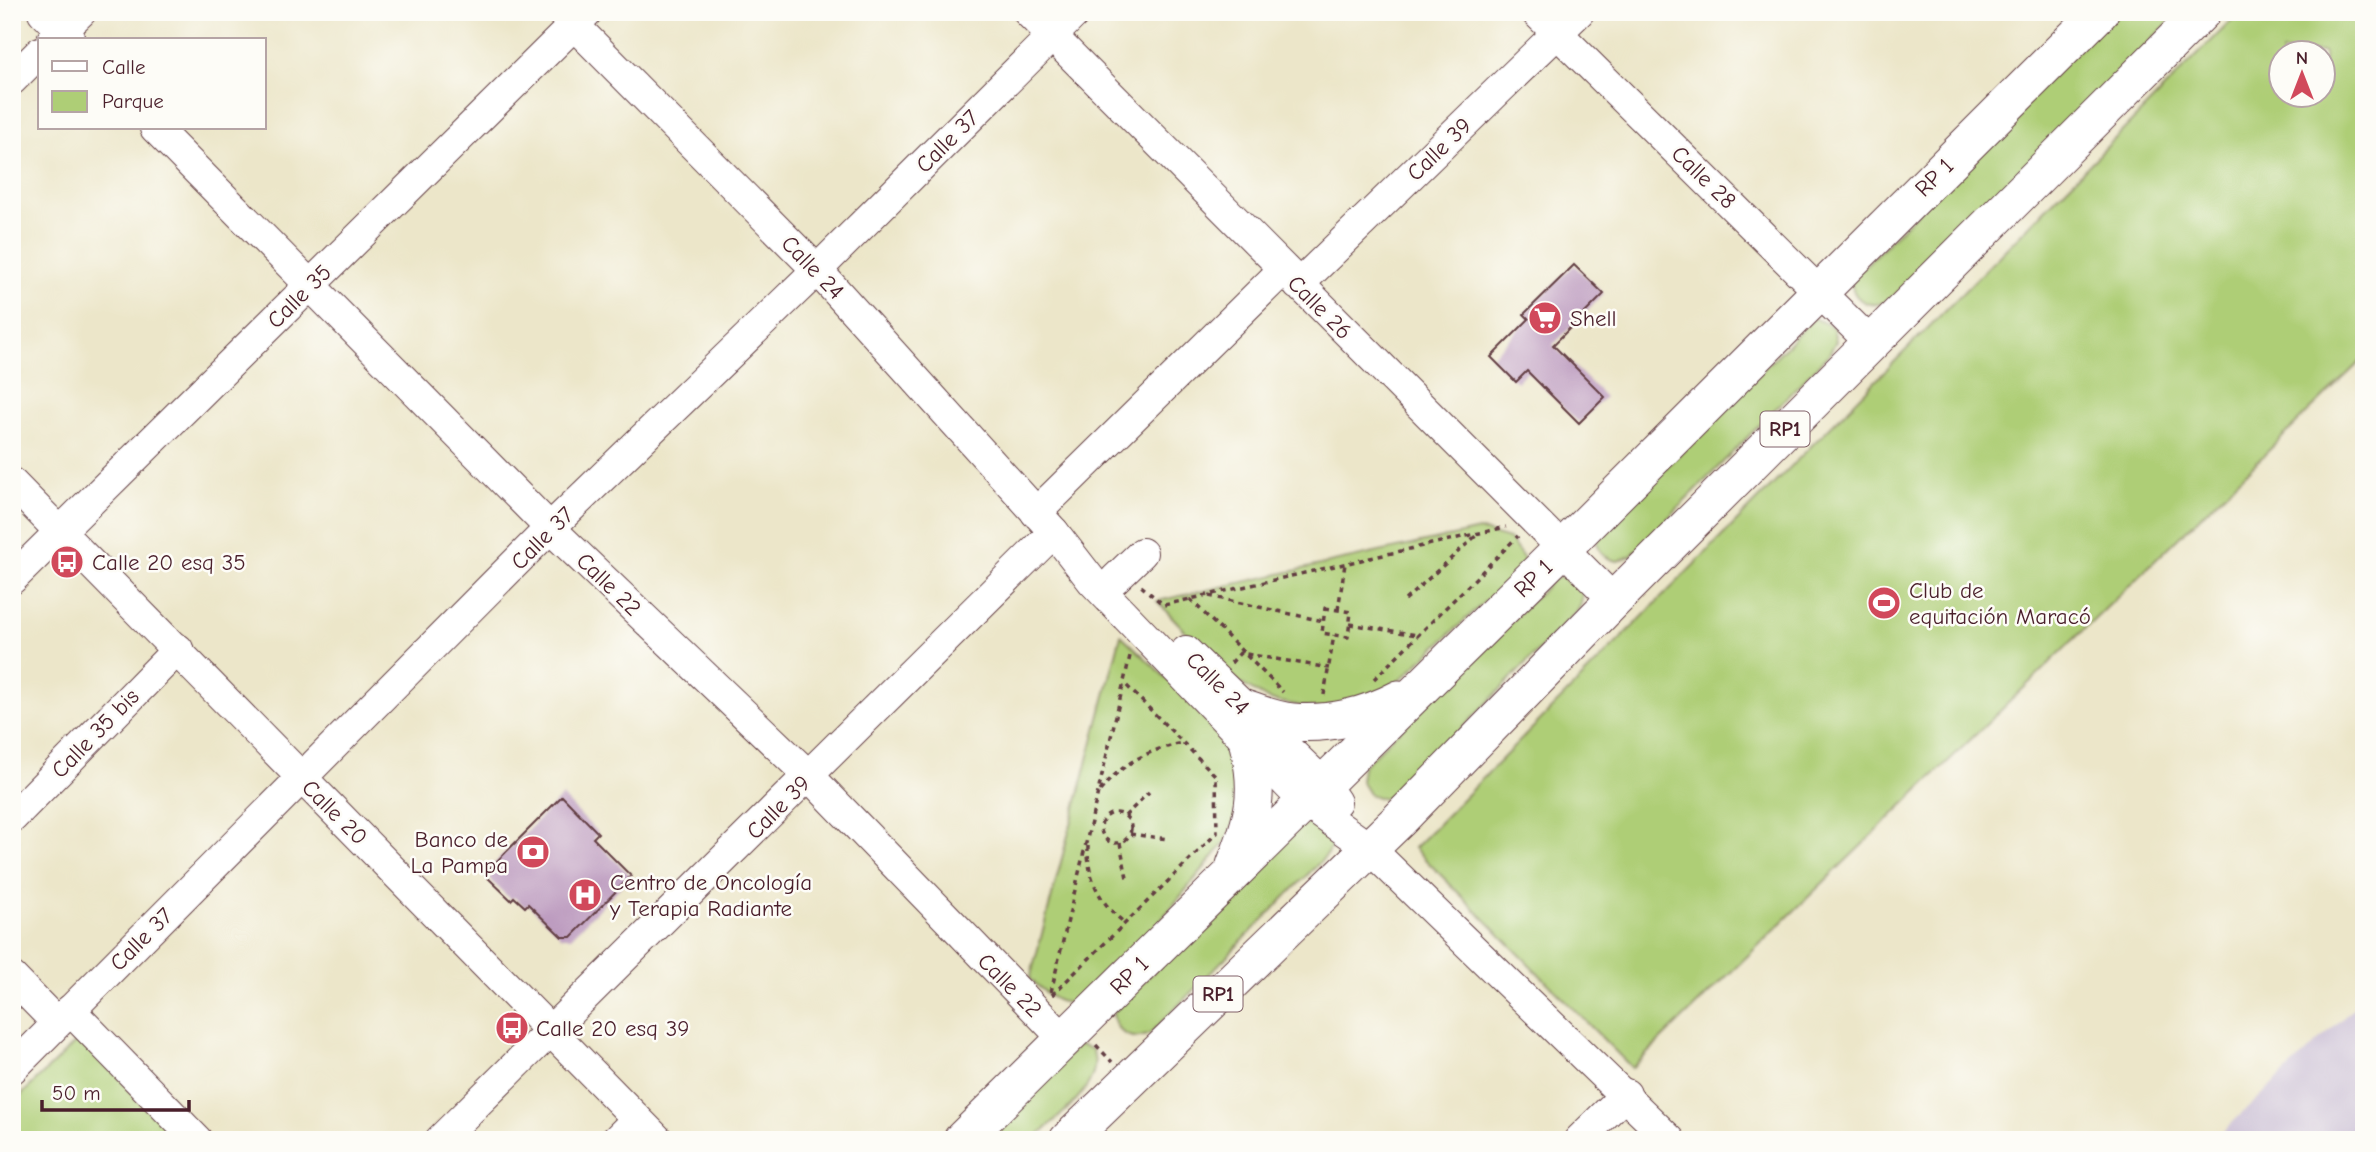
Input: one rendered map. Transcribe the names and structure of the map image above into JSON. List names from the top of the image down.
{
  "streets": {
    "main road": ["RP 1", "RP1"],
    "street": [
      "Calle 37",
      "Calle 39",
      "Calle 28",
      "Calle 24",
      "Calle 35",
      "Calle 26",
      "Calle 22",
      "Calle 35 bis",
      "Calle 20"
    ]
  },
  "crossings": [
    ["Calle 37", "Calle 24"],
    ["Calle 37", "Calle 26"],
    ["Calle 37", "Calle 22"],
    ["Calle 37", "Calle 20"],
    ["Calle 39", "Calle 28"],
    ["Calle 39", "Calle 24"],
    ["Calle 39", "Calle 26"],
    ["Calle 39", "Calle 22"],
    ["Calle 39", "Calle 20"],
    ["Calle 28", "RP 1"],
    ["Calle 28", "RP1"],
    ["RP 1", "Calle 24"],
    ["RP 1", "Calle 26"],
    ["RP 1", "Calle 22"],
    ["Calle 24", "Calle 35"],
    ["Calle 24", "RP1"],
    ["Calle 35", "Calle 22"],
    ["Calle 35", "Calle 20"],
    ["Calle 26", "RP1"],
    ["Calle 35 bis", "Calle 20"]
  ],
  "places": {
    "supermarket": ["Shell"],
    "bus stop": ["Calle 20 esq 35", "Calle 20 esq 39"],
    "sports": ["Club de equitación Maracó"],
    "bank": ["Banco de La Pampa"],
    "hospital": ["Centro de Oncología y Terapia Radiante"]
  },
  "legend": ["Calle", "Parque"],
  "scale_bar": "50 m",
  "north": "top"
}
